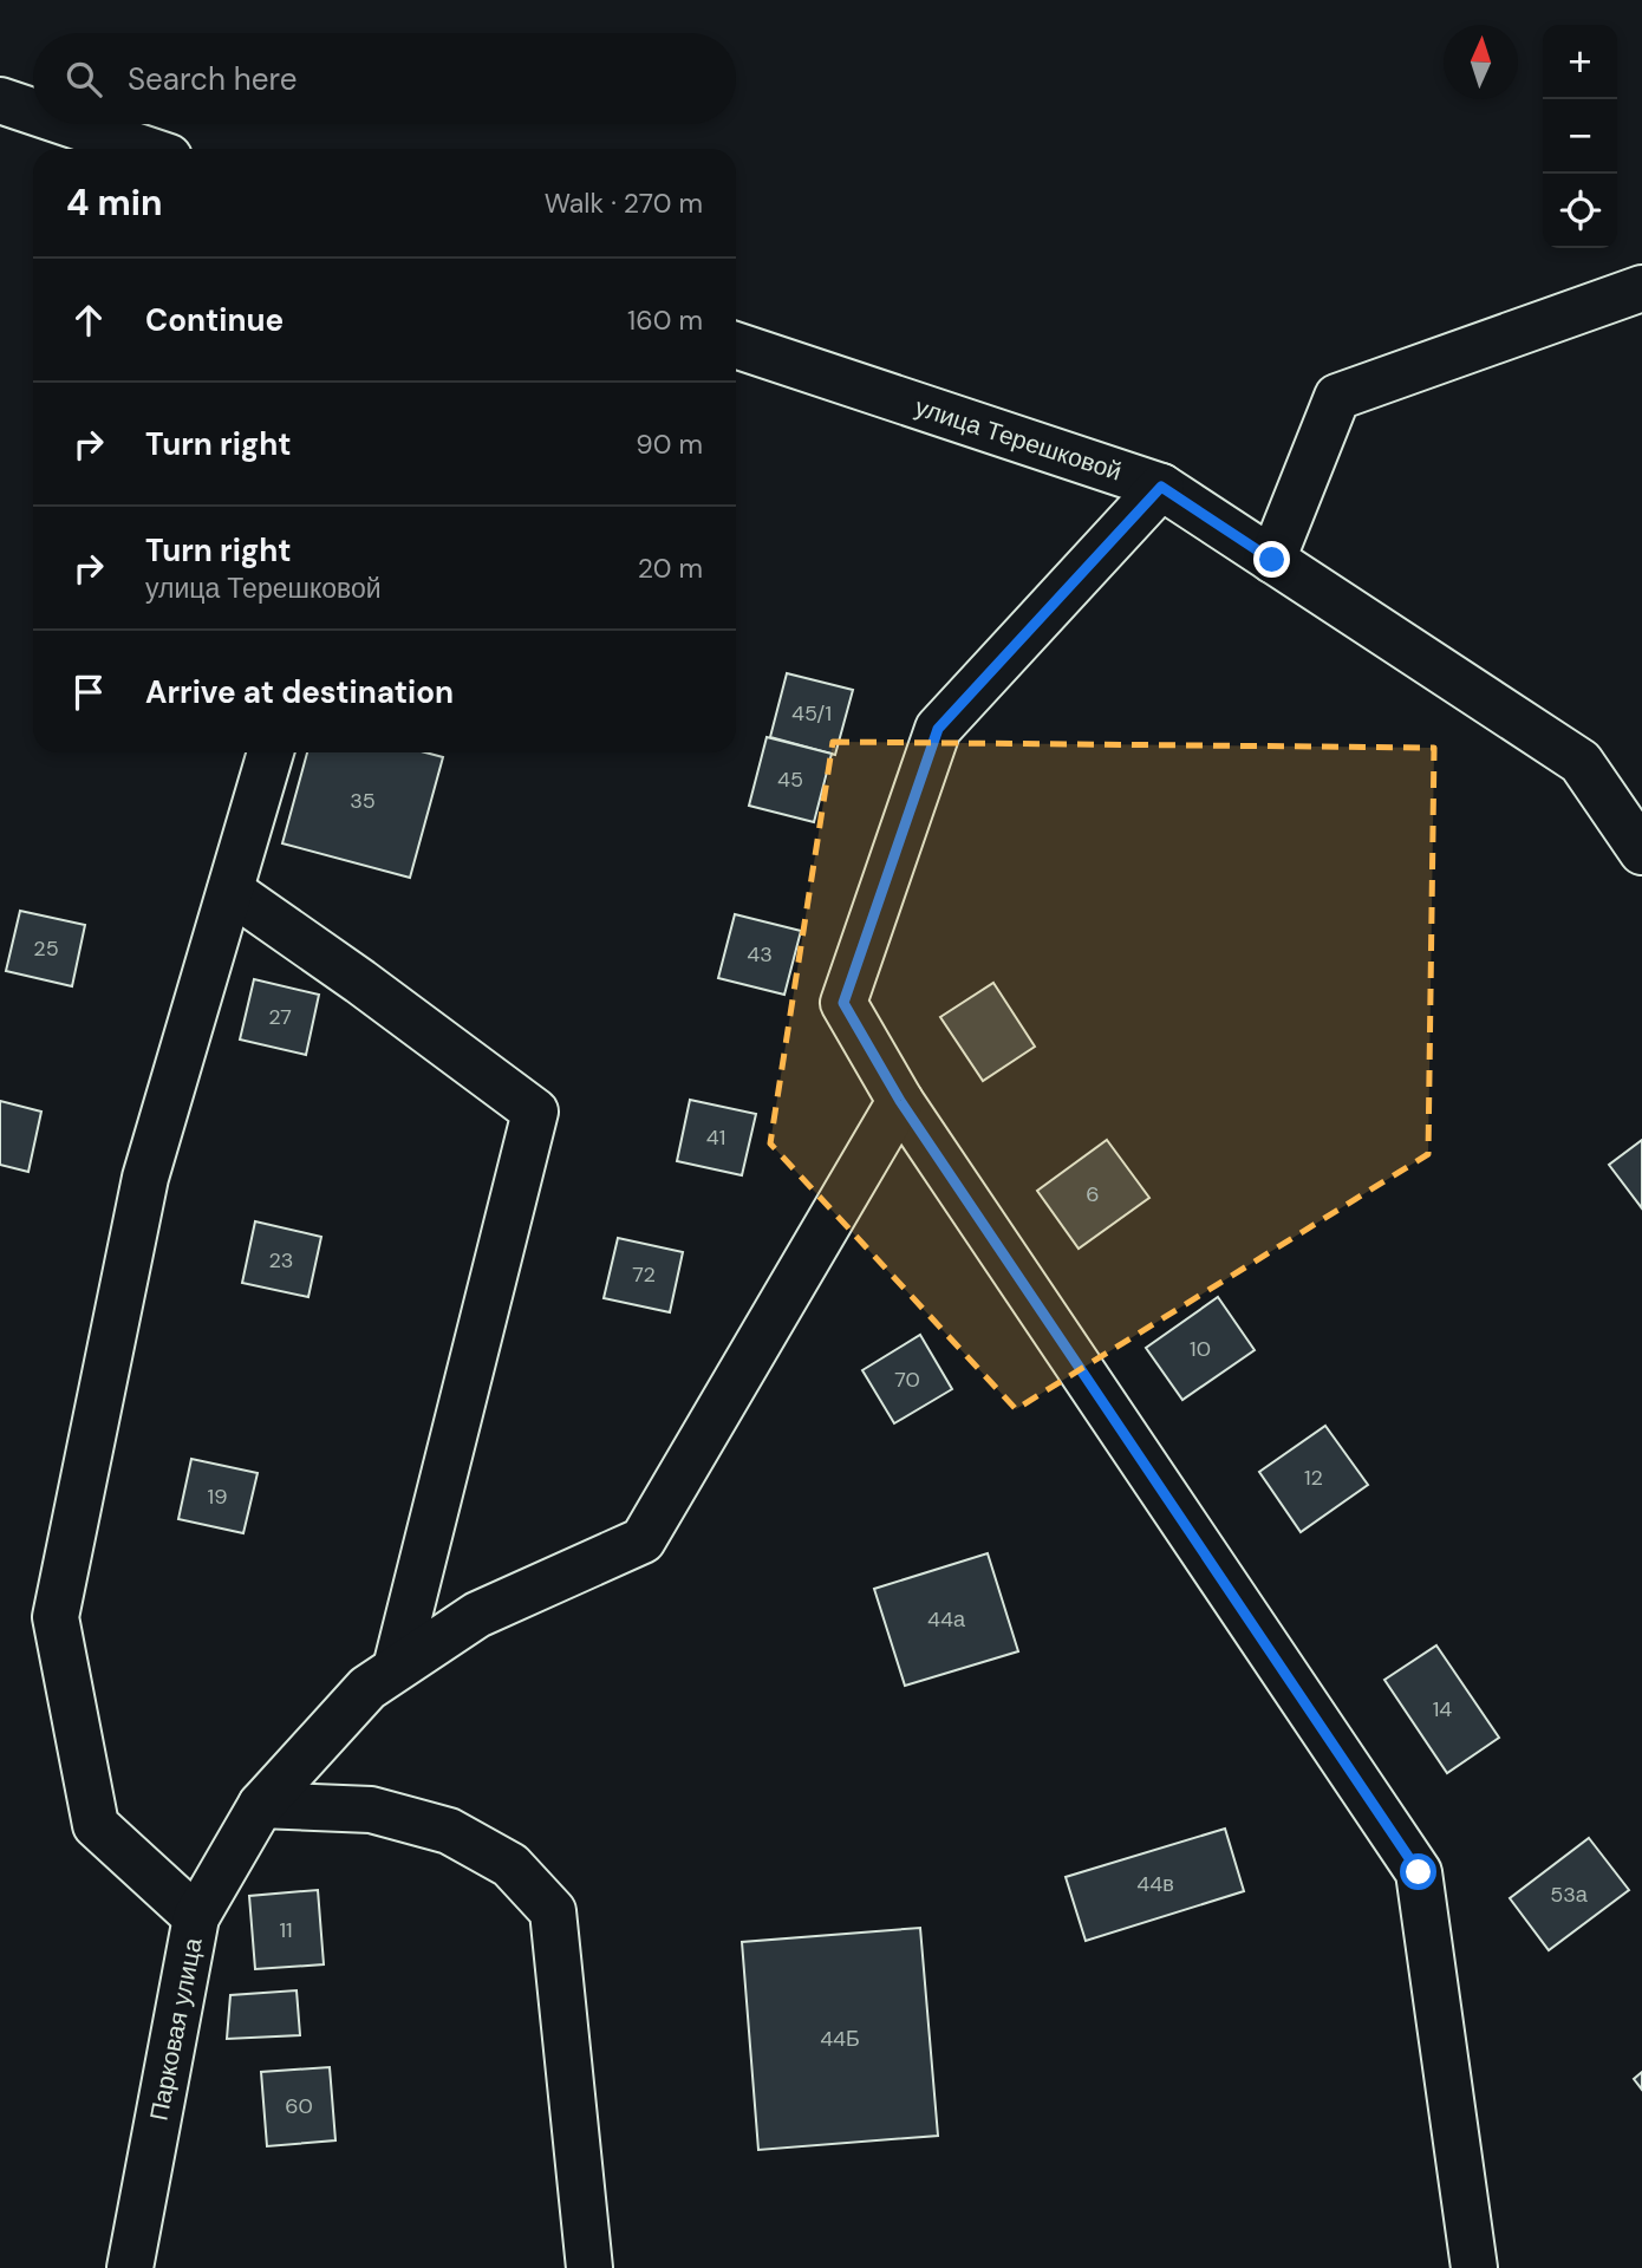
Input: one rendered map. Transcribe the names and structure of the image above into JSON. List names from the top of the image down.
{
  "streets": {
    "street": ["улица Терешковой", "Парковая улица"]
  },
  "house_numbers": [
    "45/1",
    "45",
    "35",
    "25",
    "43",
    "27",
    "41",
    "6",
    "23",
    "72",
    "10",
    "70",
    "12",
    "19",
    "44а",
    "14",
    "44в",
    "53а",
    "11",
    "44Б",
    "60"
  ],
  "north": "top",
  "page": {
    "map_buttons": ["+", "−"],
    "search": "Search here",
    "heading": ["4 min", "Walk · 270 m"],
    "list": [
      ["Continue", "160 m"],
      ["Turn right", "90 m"],
      ["Turn right", "улица Терешковой", "20 m"],
      "Arrive at destination"
    ]
  }
}
